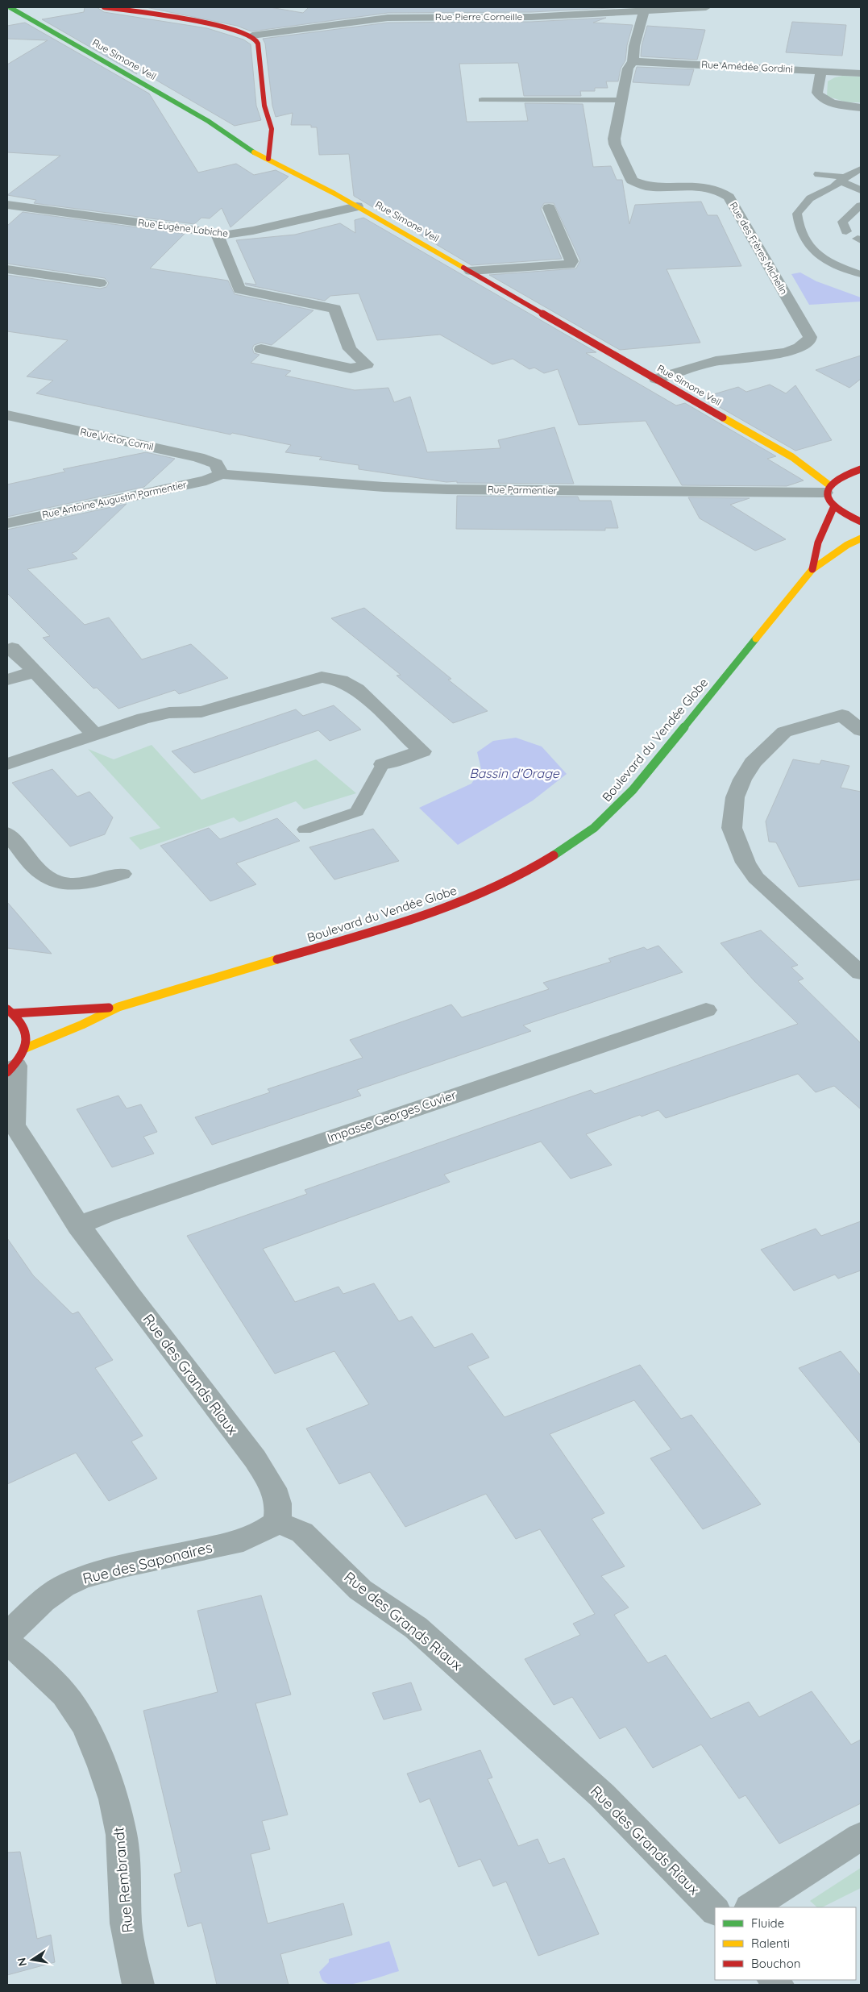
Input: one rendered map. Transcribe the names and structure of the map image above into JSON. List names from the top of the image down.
{
  "streets": {
    "main road": ["Rue Simone Veil", "Boulevard du Vendée Globe"],
    "street": [
      "Rue Pierre Corneille",
      "Rue Amédée Gordini",
      "Rue Eugène Labiche",
      "Rue des Frères Michelin",
      "Rue Victor Cornil",
      "Rue Parmentier",
      "Rue Antoine Augustin Parmentier",
      "Impasse Georges Cuvier",
      "Rue des Grands Riaux",
      "Rue des Saponaires",
      "Rue Rembrandt"
    ]
  },
  "crossings": [
    ["Rue Pierre Corneille", "Rue des Frères Michelin"],
    ["Rue Simone Veil", "Rue Eugène Labiche"],
    ["Rue Simone Veil", "Rue des Frères Michelin"],
    ["Rue Simone Veil", "Rue Parmentier"],
    ["Rue Amédée Gordini", "Rue des Frères Michelin"],
    ["Rue Victor Cornil", "Rue Parmentier"],
    ["Rue Victor Cornil", "Rue Antoine Augustin Parmentier"],
    ["Rue Parmentier", "Rue Antoine Augustin Parmentier"],
    ["Boulevard du Vendée Globe", "Rue des Grands Riaux"],
    ["Impasse Georges Cuvier", "Rue des Grands Riaux"],
    ["Rue des Grands Riaux", "Rue des Saponaires"]
  ],
  "water": ["Bassin d'Orage"],
  "legend": ["Fluide", "Ralenti", "Bouchon"],
  "north": "left"
}
